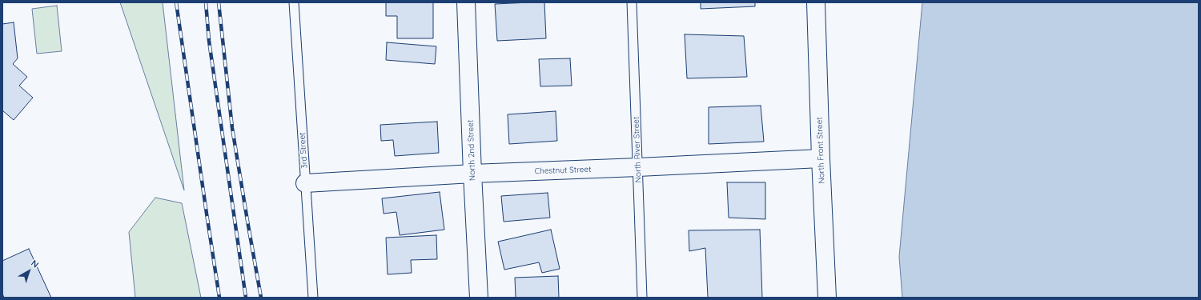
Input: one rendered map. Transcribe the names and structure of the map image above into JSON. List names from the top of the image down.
{
  "streets": {
    "street": ["North 2nd Street", "North Front Street", "Chestnut Street"],
    "lane": ["North River Street", "3rd Street"]
  },
  "crossings": [
    ["North River Street", "Chestnut Street"],
    ["3rd Street", "Chestnut Street"],
    ["North 2nd Street", "Chestnut Street"],
    ["North Front Street", "Chestnut Street"]
  ],
  "north": "top right"
}
